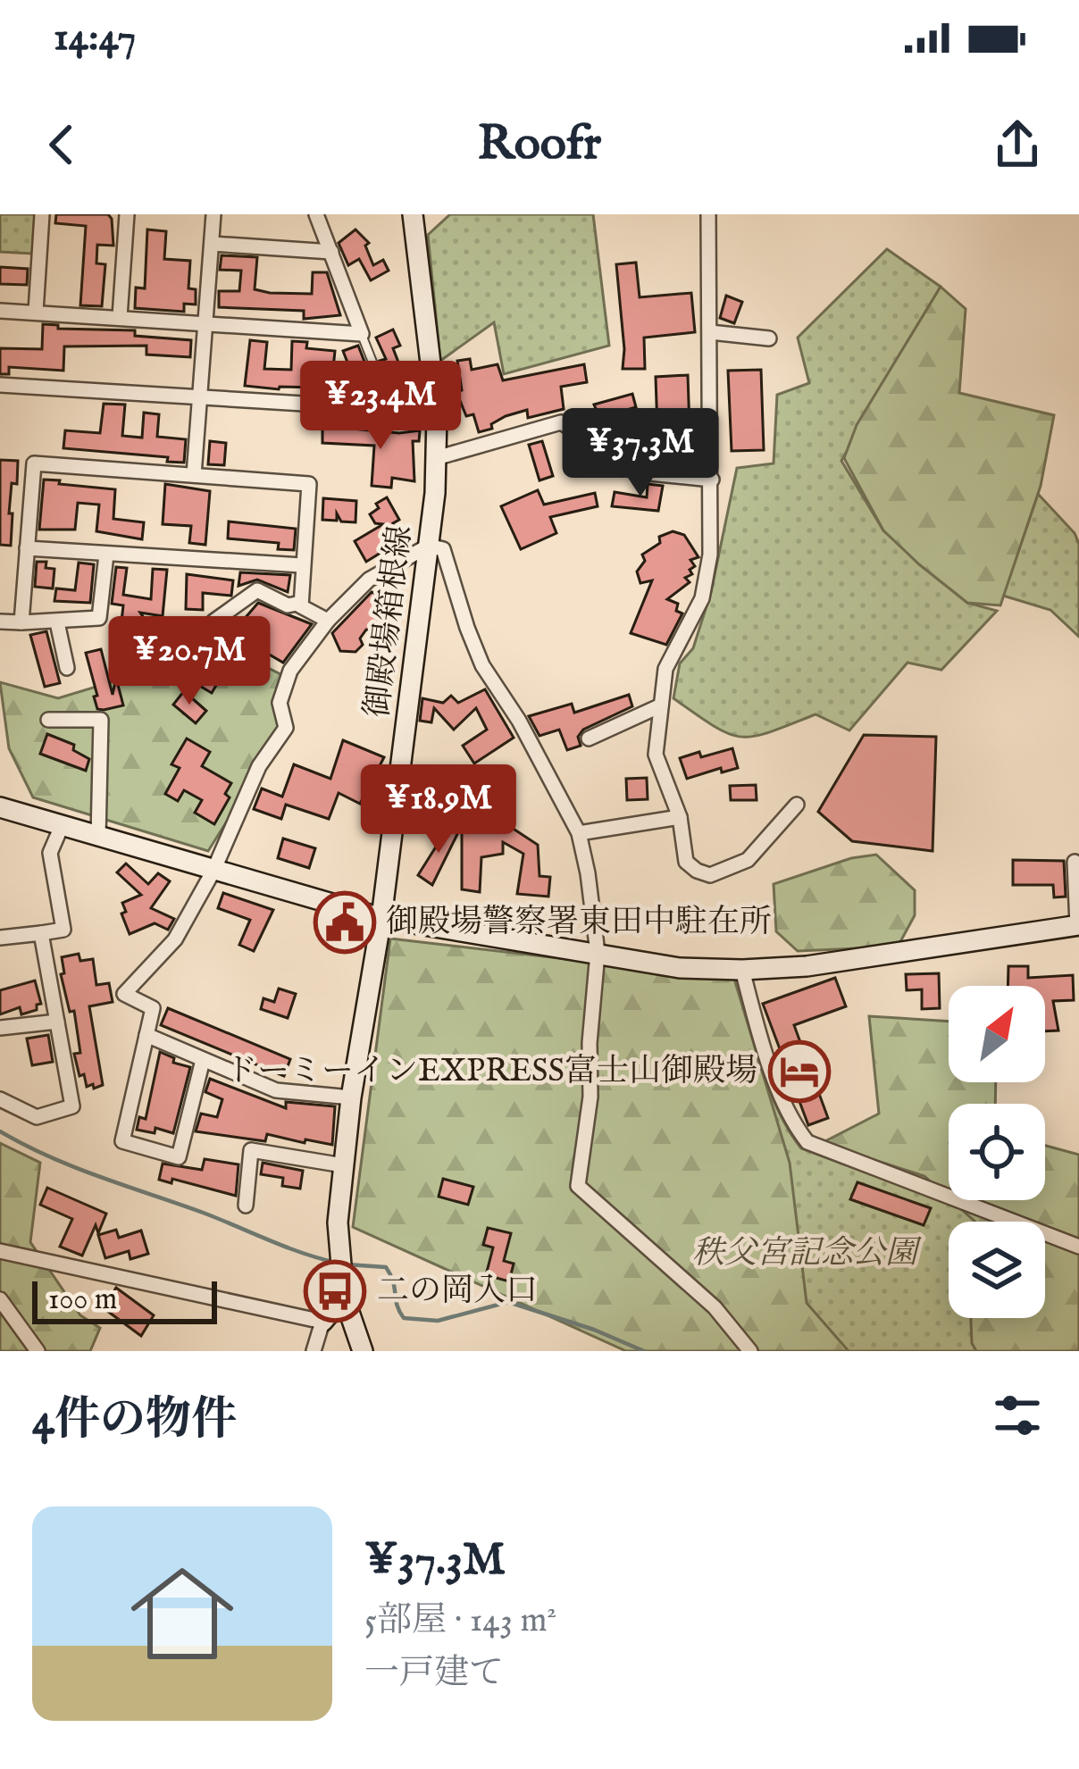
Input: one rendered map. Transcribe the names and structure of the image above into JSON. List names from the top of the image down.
{
  "streets": {
    "main road": ["御殿場箱根線"]
  },
  "parks": ["秩父宮記念公園"],
  "places": {
    "public building": ["御殿場警察署東田中駐在所"],
    "hotel": ["ドーミーインEXPRESS富士山御殿場"],
    "bus stop": ["二の岡入口"]
  },
  "scale_bar": "100 m",
  "north": "top right",
  "page": {
    "status": "14:47",
    "header": "Roofr",
    "price": [
      "¥23.4M",
      "¥37.3M",
      "¥20.7M",
      "¥18.9M"
    ],
    "scale": "100 m",
    "heading": "4件の物件",
    "list": [
      {
        "name": "¥37.3M",
        "note": "5部屋 · 143 m² · 一戸建て"
      }
    ]
  }
}
